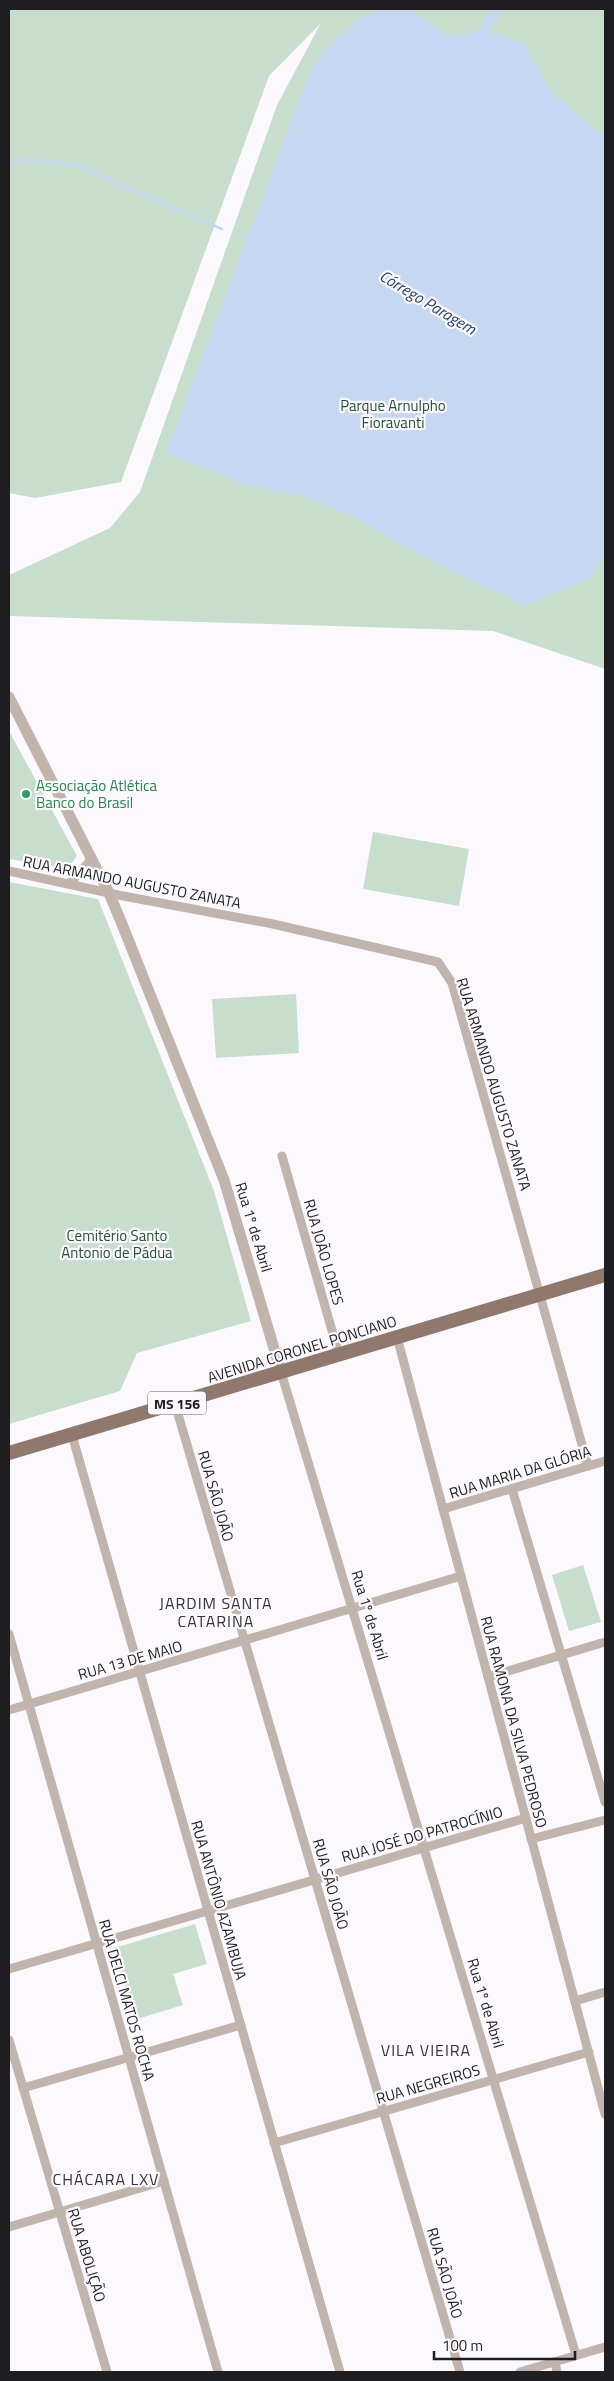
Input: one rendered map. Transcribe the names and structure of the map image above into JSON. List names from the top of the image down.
{
  "streets": {
    "main road": ["AVENIDA CORONEL PONCIANO", "MS 156"],
    "street": [
      "RUA ARMANDO AUGUSTO ZANATA",
      "Rua 1º de Abril",
      "RUA JOÃO LOPES",
      "RUA MARIA DA GLÓRIA",
      "RUA SÃO JOÃO",
      "RUA 13 DE MAIO",
      "RUA RAMONA DA SILVA PEDROSO",
      "RUA JOSÉ DO PATROCÍNIO",
      "RUA ANTÔNIO AZAMBUJA",
      "RUA DELCI MATOS ROCHA",
      "RUA NEGREIROS",
      "RUA ABOLIÇÃO"
    ]
  },
  "crossings": [
    ["RUA ARMANDO AUGUSTO ZANATA", "Rua 1º de Abril"],
    ["RUA ARMANDO AUGUSTO ZANATA", "AVENIDA CORONEL PONCIANO"],
    ["RUA ARMANDO AUGUSTO ZANATA", "RUA MARIA DA GLÓRIA"],
    ["Rua 1º de Abril", "AVENIDA CORONEL PONCIANO"],
    ["Rua 1º de Abril", "RUA 13 DE MAIO"],
    ["Rua 1º de Abril", "RUA JOSÉ DO PATROCÍNIO"],
    ["Rua 1º de Abril", "RUA NEGREIROS"],
    ["RUA JOÃO LOPES", "AVENIDA CORONEL PONCIANO"],
    ["AVENIDA CORONEL PONCIANO", "RUA SÃO JOÃO"],
    ["AVENIDA CORONEL PONCIANO", "RUA RAMONA DA SILVA PEDROSO"],
    ["AVENIDA CORONEL PONCIANO", "RUA ANTÔNIO AZAMBUJA"],
    ["RUA MARIA DA GLÓRIA", "RUA RAMONA DA SILVA PEDROSO"],
    ["RUA SÃO JOÃO", "RUA 13 DE MAIO"],
    ["RUA SÃO JOÃO", "RUA JOSÉ DO PATROCÍNIO"],
    ["RUA SÃO JOÃO", "RUA NEGREIROS"],
    ["RUA 13 DE MAIO", "RUA RAMONA DA SILVA PEDROSO"],
    ["RUA 13 DE MAIO", "RUA ANTÔNIO AZAMBUJA"],
    ["RUA 13 DE MAIO", "RUA DELCI MATOS ROCHA"],
    ["RUA RAMONA DA SILVA PEDROSO", "RUA JOSÉ DO PATROCÍNIO"],
    ["RUA RAMONA DA SILVA PEDROSO", "RUA NEGREIROS"],
    ["RUA JOSÉ DO PATROCÍNIO", "RUA ANTÔNIO AZAMBUJA"],
    ["RUA JOSÉ DO PATROCÍNIO", "RUA DELCI MATOS ROCHA"],
    ["RUA ANTÔNIO AZAMBUJA", "RUA NEGREIROS"]
  ],
  "districts": ["JARDIM SANTA CATARINA", "VILA VIEIRA", "CHÁCARA LXV"],
  "water": ["Córrego Paragem"],
  "parks": ["Parque Arnulpho Fioravanti", "Cemitério Santo Antonio de Pádua"],
  "places": ["Associação Atlética Banco do Brasil"],
  "scale_bar": "100 m"
}
